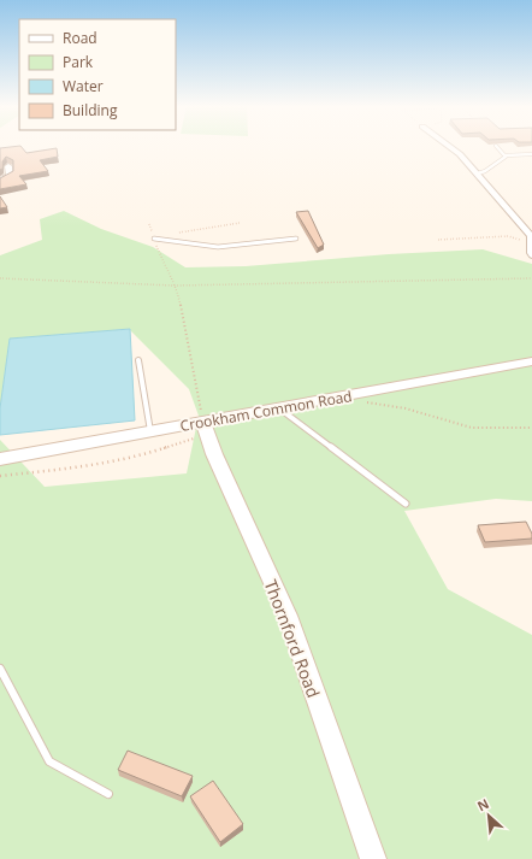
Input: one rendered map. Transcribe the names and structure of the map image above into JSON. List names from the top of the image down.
{
  "streets": {
    "street": ["Crookham Common Road", "Thornford Road"]
  },
  "crossings": [
    ["Crookham Common Road", "Thornford Road"]
  ],
  "legend": [
    "Road",
    "Park",
    "Water",
    "Building"
  ],
  "north": "top left"
}
